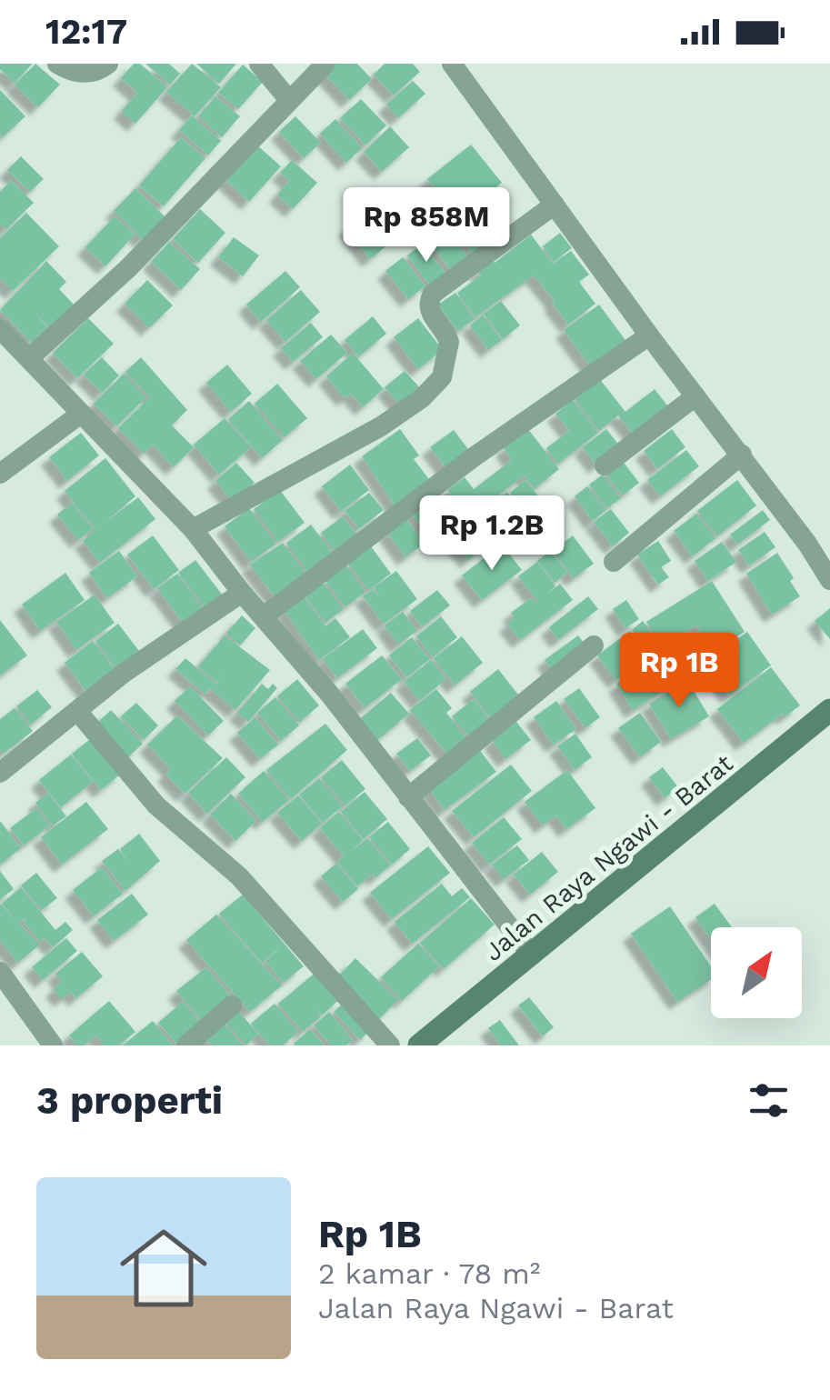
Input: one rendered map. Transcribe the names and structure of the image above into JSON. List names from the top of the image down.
{
  "streets": {
    "main road": ["Jalan Raya Ngawi - Barat"]
  },
  "north": "top right",
  "page": {
    "status": "12:17",
    "price": ["Rp 858M", "Rp 1.2B", "Rp 1B"],
    "heading": "3 properti",
    "list": [
      {
        "name": "Rp 1B",
        "note": "2 kamar · 78 m² · Jalan Raya Ngawi - Barat"
      }
    ]
  }
}
